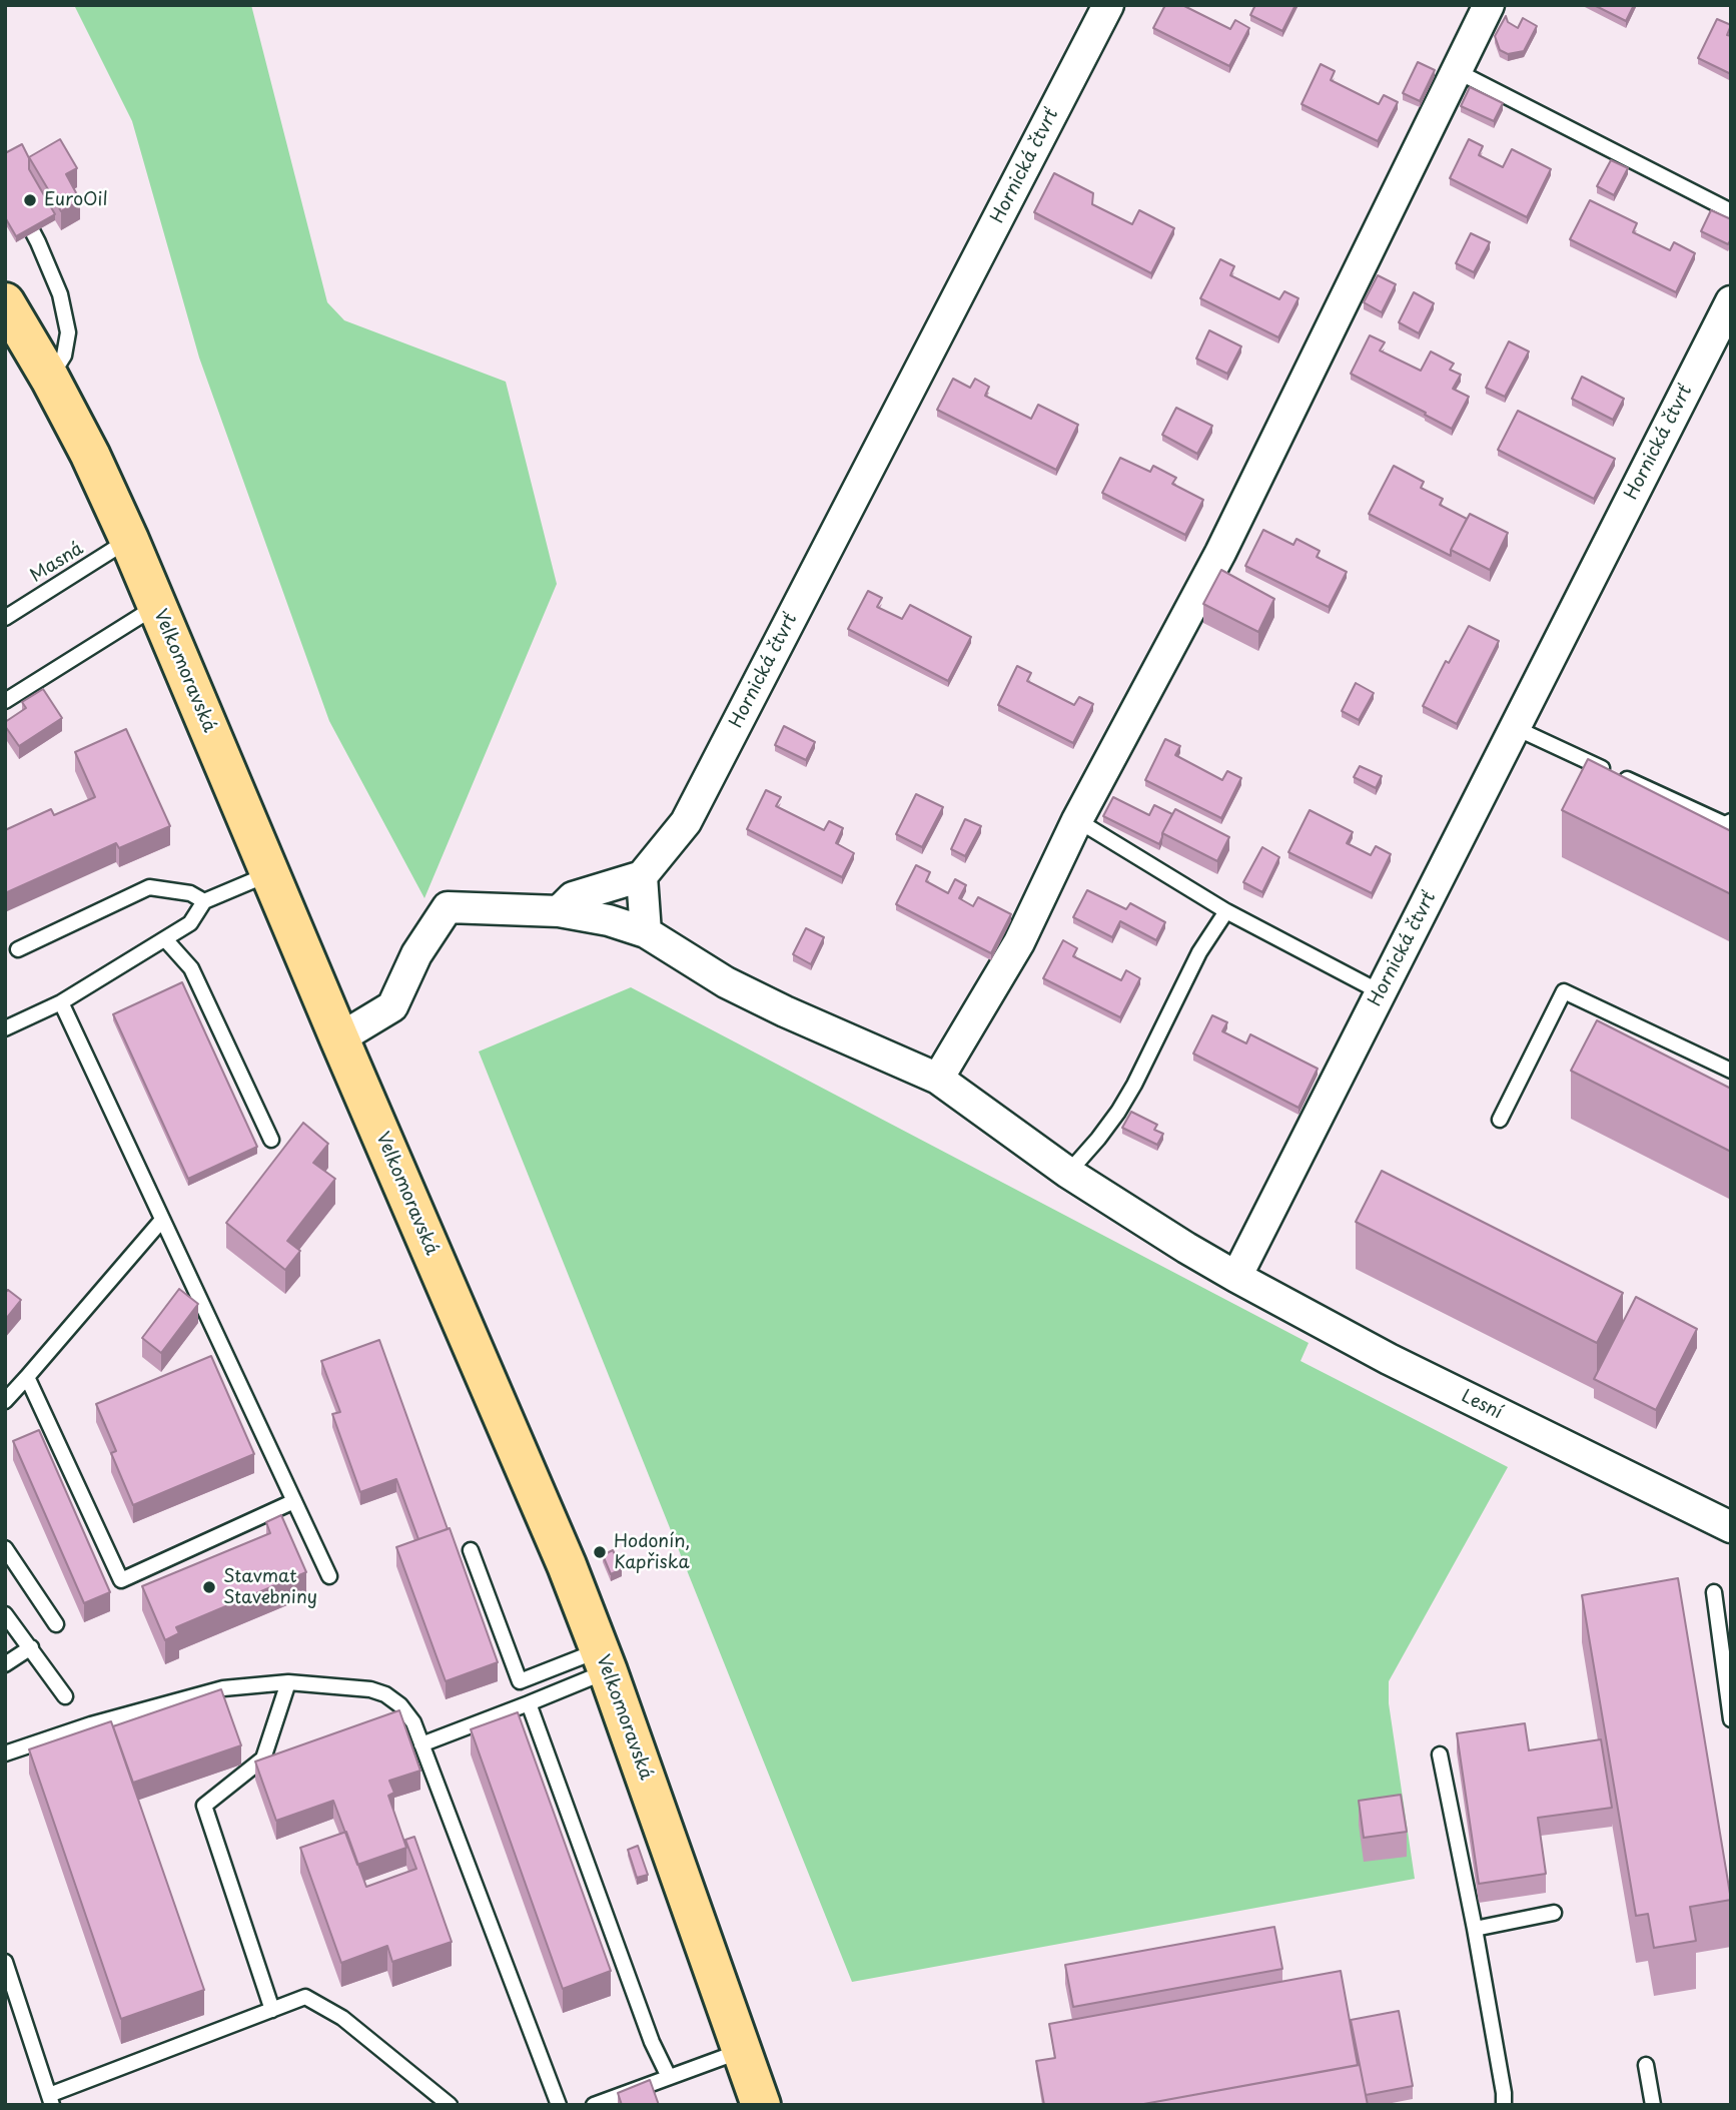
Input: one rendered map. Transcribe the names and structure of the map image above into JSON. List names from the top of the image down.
{
  "streets": {
    "main road": ["Velkomoravská"],
    "street": ["Hornická čtvrť", "Lesní"],
    "lane": ["Masná"]
  },
  "crossings": [
    ["Hornická čtvrť", "Lesní"],
    ["Masná", "Velkomoravská"]
  ],
  "places": ["EuroOil", "Hodonín, Kapřiska", "Stavmat Stavebniny"]
}
